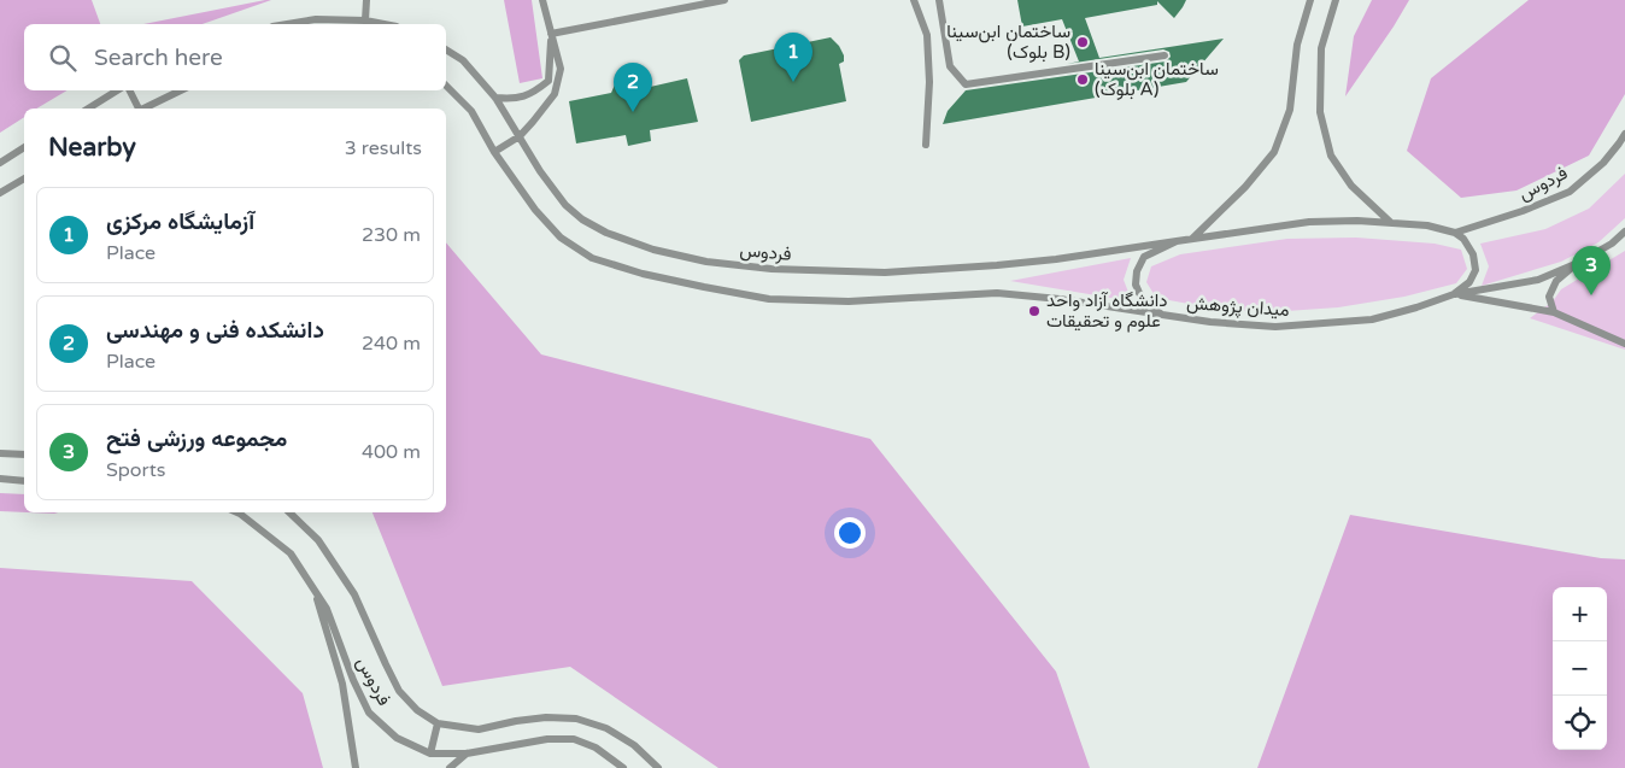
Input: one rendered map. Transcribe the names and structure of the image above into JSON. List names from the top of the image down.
{
  "streets": {
    "lane": ["فردوس", "میدان پژوهش"]
  },
  "crossings": [
    ["فردوس", "میدان پژوهش"]
  ],
  "places": ["ساختمان ابن‌سینا (بلوک B)", "ساختمان ابن‌سینا (بلوک A)", "دانشگاه آزاد واحد علوم و تحقیقات"],
  "page": {
    "search": "Search here",
    "pins": ["1", "2", "3"],
    "heading": ["Nearby", "3 results"],
    "list": [
      {
        "mark": "1",
        "name": "آزمایشگاه مرکزی",
        "note": "Place",
        "value": "230 m"
      },
      {
        "mark": "2",
        "name": "دانشکده فنی و مهندسی",
        "note": "Place",
        "value": "240 m"
      },
      {
        "mark": "3",
        "name": "مجموعه ورزشی فتح",
        "note": "Sports",
        "value": "400 m"
      }
    ],
    "map_buttons": ["+", "−"]
  }
}
